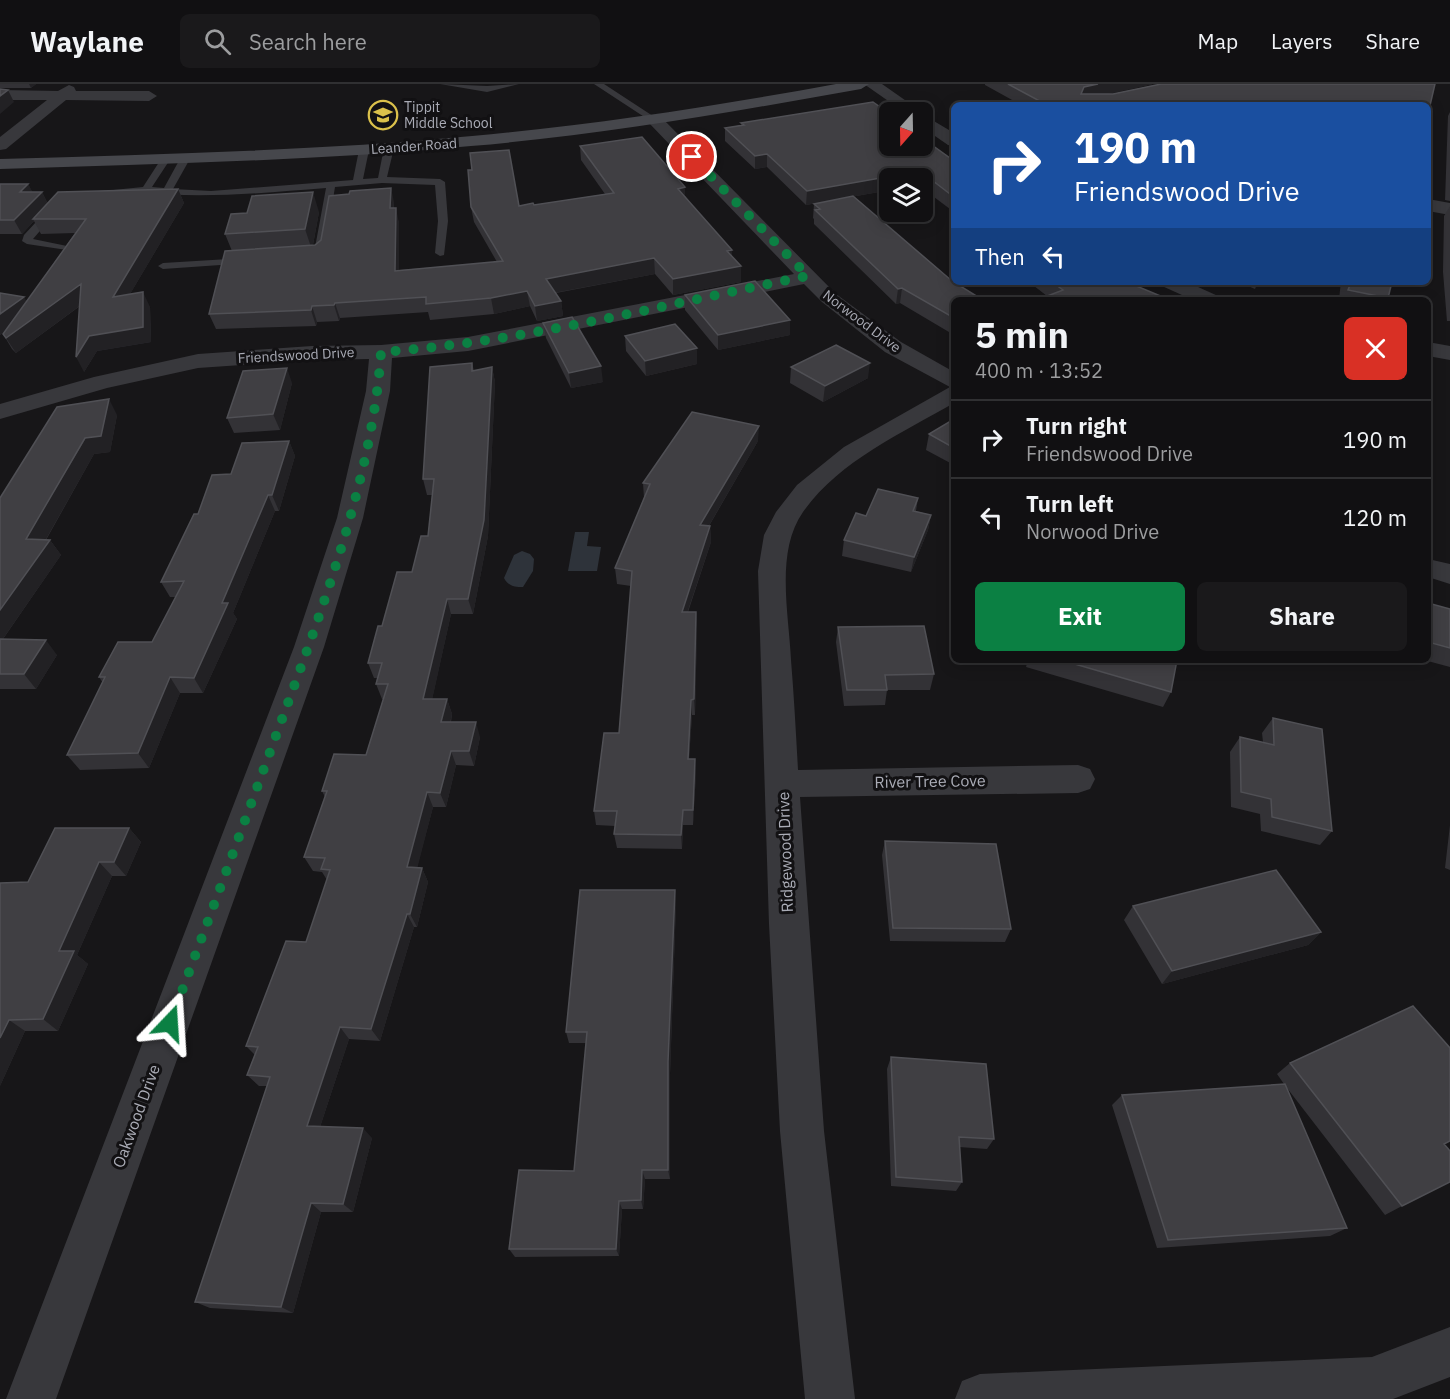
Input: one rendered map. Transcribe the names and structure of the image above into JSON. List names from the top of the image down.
{
  "streets": {
    "main road": ["Leander Road"],
    "street": [
      "Norwood Drive",
      "Friendswood Drive",
      "River Tree Cove",
      "Ridgewood Drive",
      "Oakwood Drive"
    ]
  },
  "crossings": [
    ["Leander Road", "Norwood Drive"],
    ["Norwood Drive", "Friendswood Drive"],
    ["Friendswood Drive", "Oakwood Drive"],
    ["River Tree Cove", "Ridgewood Drive"]
  ],
  "places": {
    "school or university": ["Tippit Middle School"]
  },
  "north": "bottom",
  "page": {
    "header": "Waylane",
    "search": "Search here",
    "nav": ["Map", "Layers", "Share"],
    "turn": ["190 m", "Friendswood Drive"],
    "then": "Then",
    "heading": ["5 min", "400 m · 13:52"],
    "list": [
      {
        "name": "Turn right",
        "note": "Friendswood Drive",
        "value": "190 m"
      },
      {
        "name": "Turn left",
        "note": "Norwood Drive",
        "value": "120 m"
      }
    ],
    "buttons": ["Exit", "Share"]
  }
}
